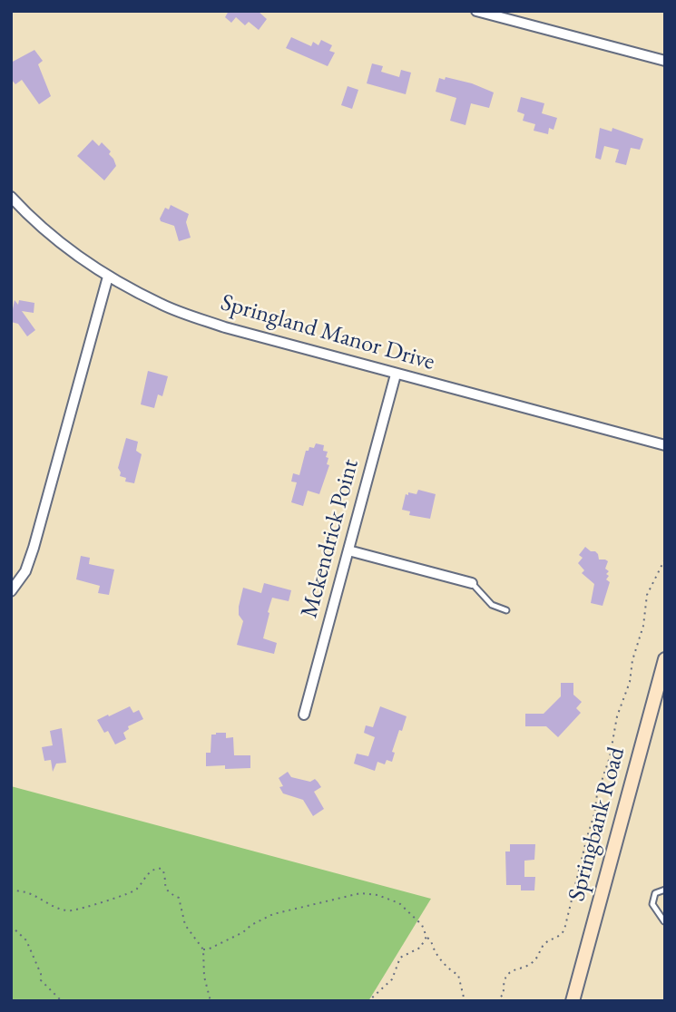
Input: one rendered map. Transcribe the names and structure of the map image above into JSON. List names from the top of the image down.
{
  "streets": {
    "street": ["Springland Manor Drive", "Mckendrick Point", "Springbank Road"]
  },
  "crossings": [
    ["Springland Manor Drive", "Mckendrick Point"]
  ]
}
